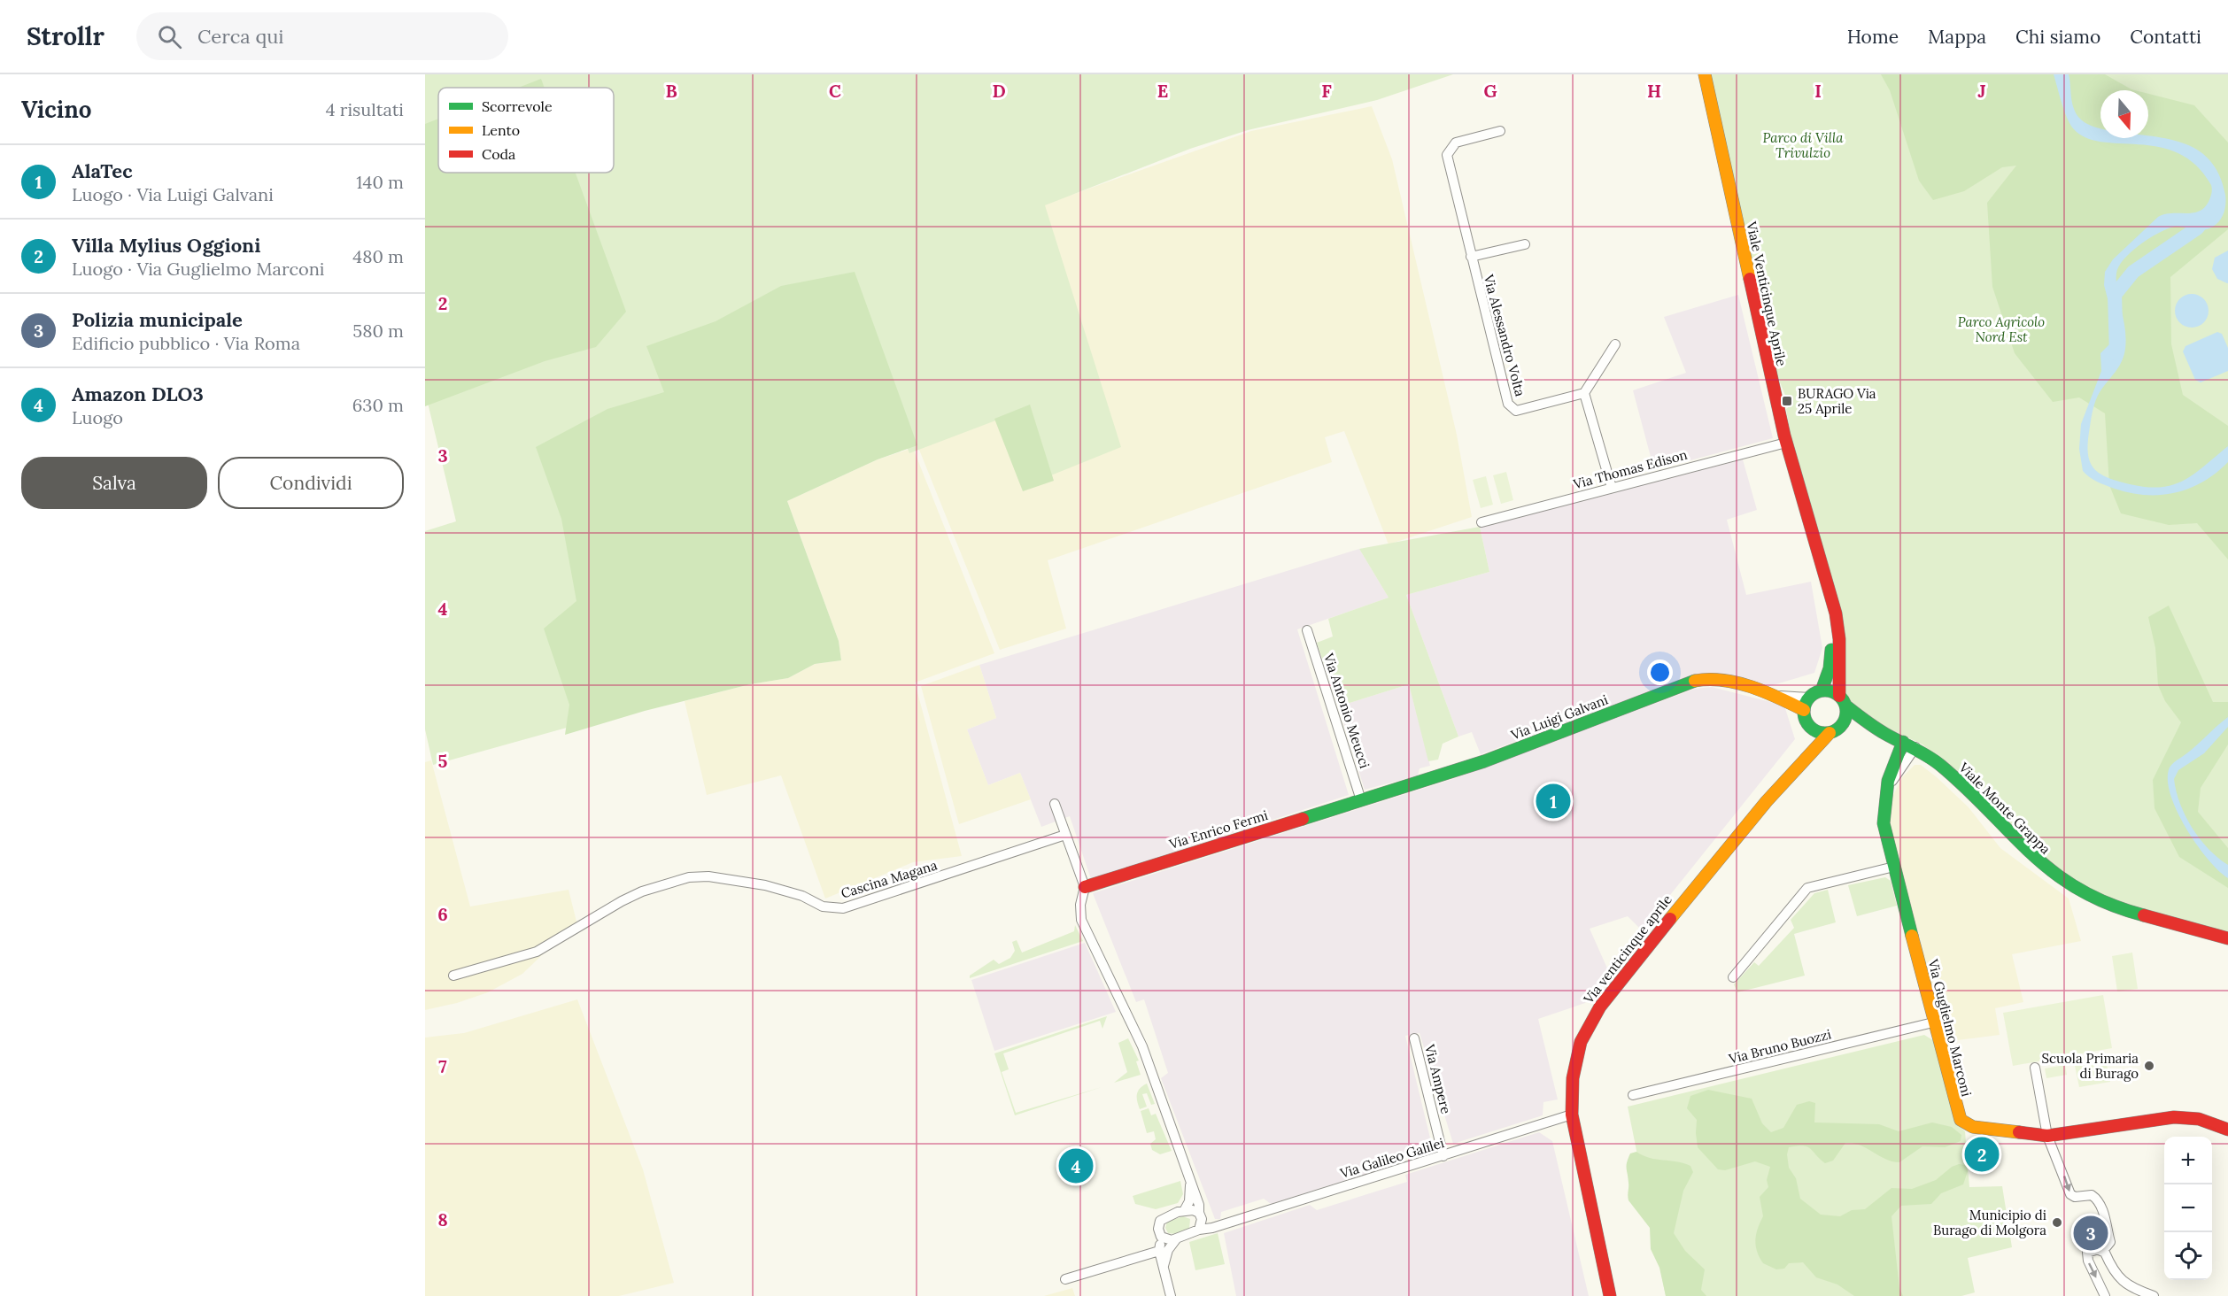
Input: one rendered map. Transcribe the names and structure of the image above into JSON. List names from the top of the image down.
{
  "streets": {
    "street": [
      "Viale Venticinque Aprile",
      "Via Alessandro Volta",
      "Via Thomas Edison",
      "Via Antonio Meucci",
      "Via Luigi Galvani",
      "Viale Monte Grappa",
      "Via Enrico Fermi",
      "Cascina Magana",
      "Via venticinque aprile",
      "Via Guglielmo Marconi",
      "Via Bruno Buozzi",
      "Via Ampere",
      "Via Galileo Galilei"
    ]
  },
  "crossings": [
    ["Viale Venticinque Aprile", "Via Thomas Edison"],
    ["Viale Venticinque Aprile", "Via Luigi Galvani"],
    ["Viale Venticinque Aprile", "Viale Monte Grappa"],
    ["Viale Venticinque Aprile", "Via venticinque aprile"],
    ["Via Antonio Meucci", "Via Luigi Galvani"],
    ["Via Antonio Meucci", "Via Enrico Fermi"],
    ["Via Luigi Galvani", "Viale Monte Grappa"],
    ["Via Luigi Galvani", "Via Enrico Fermi"],
    ["Via Luigi Galvani", "Via venticinque aprile"],
    ["Viale Monte Grappa", "Via venticinque aprile"],
    ["Viale Monte Grappa", "Via Guglielmo Marconi"],
    ["Via venticinque aprile", "Via Galileo Galilei"],
    ["Via Guglielmo Marconi", "Via Bruno Buozzi"],
    ["Via Ampere", "Via Galileo Galilei"]
  ],
  "parks": ["Parco di Villa Trivulzio", "Parco Agricolo Nord Est"],
  "places": {
    "transit": ["BURAGO Via 25 Aprile"],
    "other": ["Scuola Primaria di Burago", "Municipio di Burago di Molgora"]
  },
  "legend": ["Scorrevole", "Lento", "Coda"],
  "north": "bottom",
  "page": {
    "header": "Strollr",
    "search": "Cerca qui",
    "nav": [
      "Home",
      "Mappa",
      "Chi siamo",
      "Contatti"
    ],
    "heading": ["Vicino", "4 risultati"],
    "list": [
      {
        "mark": "1",
        "name": "AlaTec",
        "note": "Luogo · Via Luigi Galvani",
        "value": "140 m"
      },
      {
        "mark": "2",
        "name": "Villa Mylius Oggioni",
        "note": "Luogo · Via Guglielmo Marconi",
        "value": "480 m"
      },
      {
        "mark": "3",
        "name": "Polizia municipale",
        "note": "Edificio pubblico · Via Roma",
        "value": "580 m"
      },
      {
        "mark": "4",
        "name": "Amazon DLO3",
        "note": "Luogo",
        "value": "630 m"
      }
    ],
    "buttons": ["Salva", "Condividi"],
    "pins": [
      "1",
      "2",
      "4",
      "3"
    ],
    "map_buttons": ["+", "−"]
  },
  "grid": {
    "columns": [
      "B",
      "C",
      "D",
      "E",
      "F",
      "G",
      "H",
      "I",
      "J"
    ],
    "rows": [
      "2",
      "3",
      "4",
      "5",
      "6",
      "7",
      "8"
    ]
  }
}
